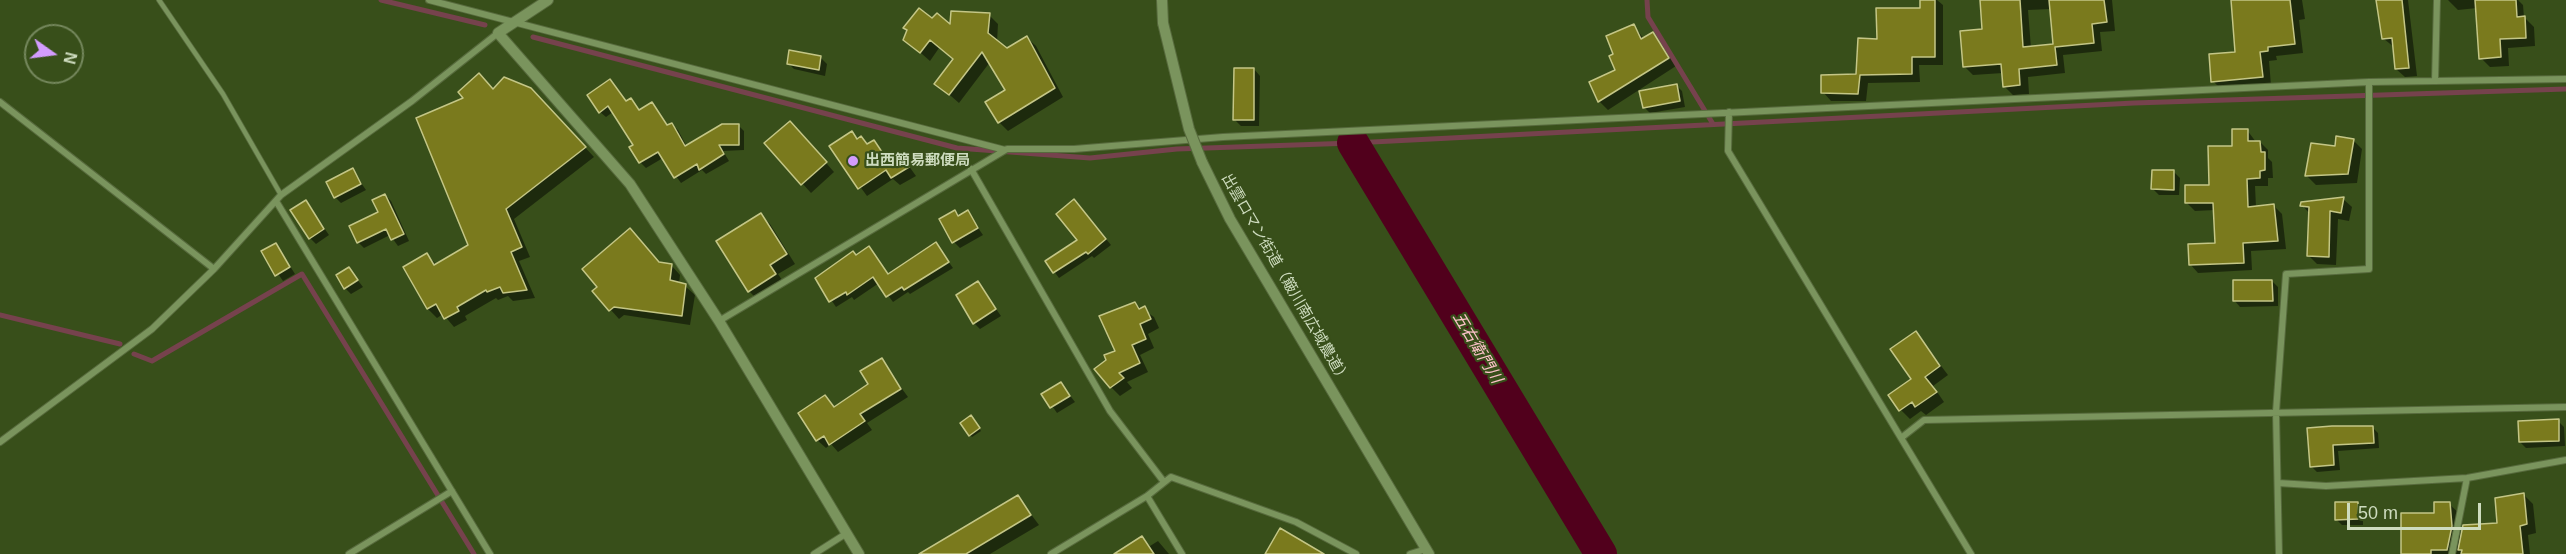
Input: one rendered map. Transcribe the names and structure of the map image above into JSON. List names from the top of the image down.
{
  "streets": {
    "street": ["出雲ロマン街道（簸川南広域農道）"]
  },
  "water": ["五右衛門川"],
  "places": ["出西簡易郵便局"],
  "scale_bar": "50 m",
  "north": "right"
}
